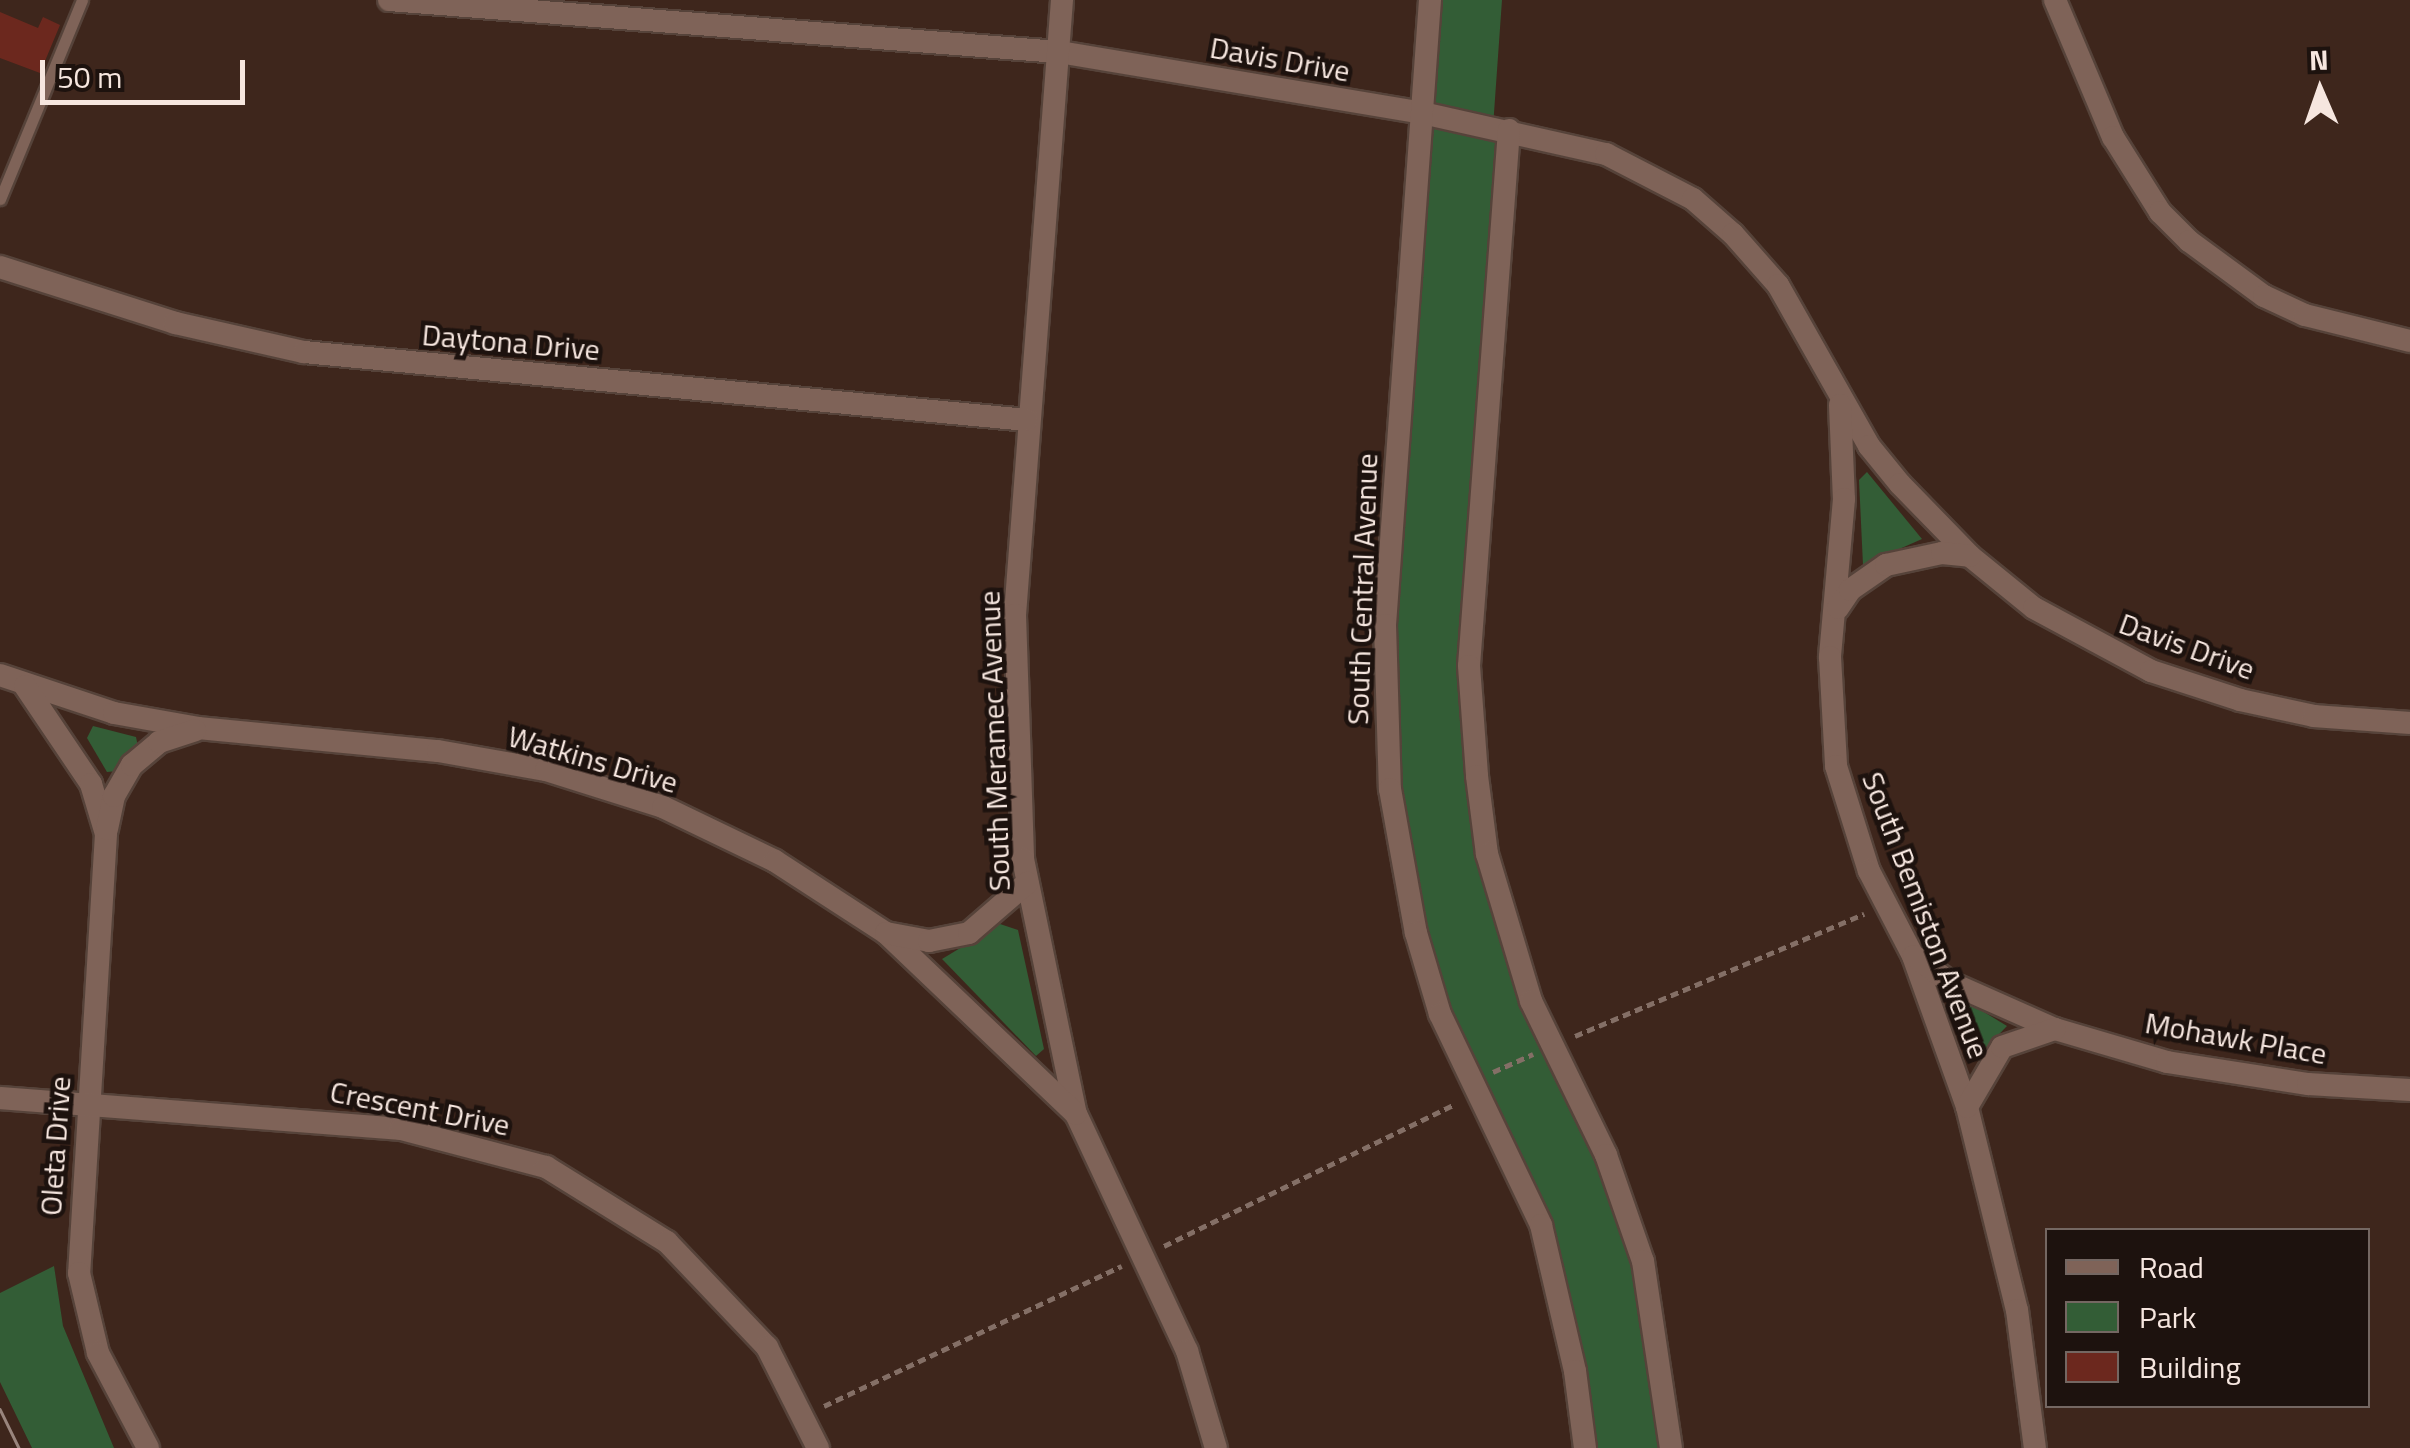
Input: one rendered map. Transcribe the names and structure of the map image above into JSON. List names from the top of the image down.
{
  "streets": {
    "street": [
      "Davis Drive",
      "Daytona Drive",
      "South Central Avenue",
      "South Meramec Avenue",
      "Watkins Drive",
      "South Bemiston Avenue",
      "Mohawk Place",
      "Crescent Drive",
      "Oleta Drive"
    ]
  },
  "crossings": [
    ["Davis Drive", "South Central Avenue"],
    ["Davis Drive", "South Meramec Avenue"],
    ["Davis Drive", "South Bemiston Avenue"],
    ["Daytona Drive", "South Meramec Avenue"],
    ["South Meramec Avenue", "Watkins Drive"],
    ["Watkins Drive", "Oleta Drive"],
    ["South Bemiston Avenue", "Mohawk Place"],
    ["Crescent Drive", "Oleta Drive"]
  ],
  "legend": ["Road", "Park", "Building"],
  "scale_bar": "50 m",
  "north": "top"
}
